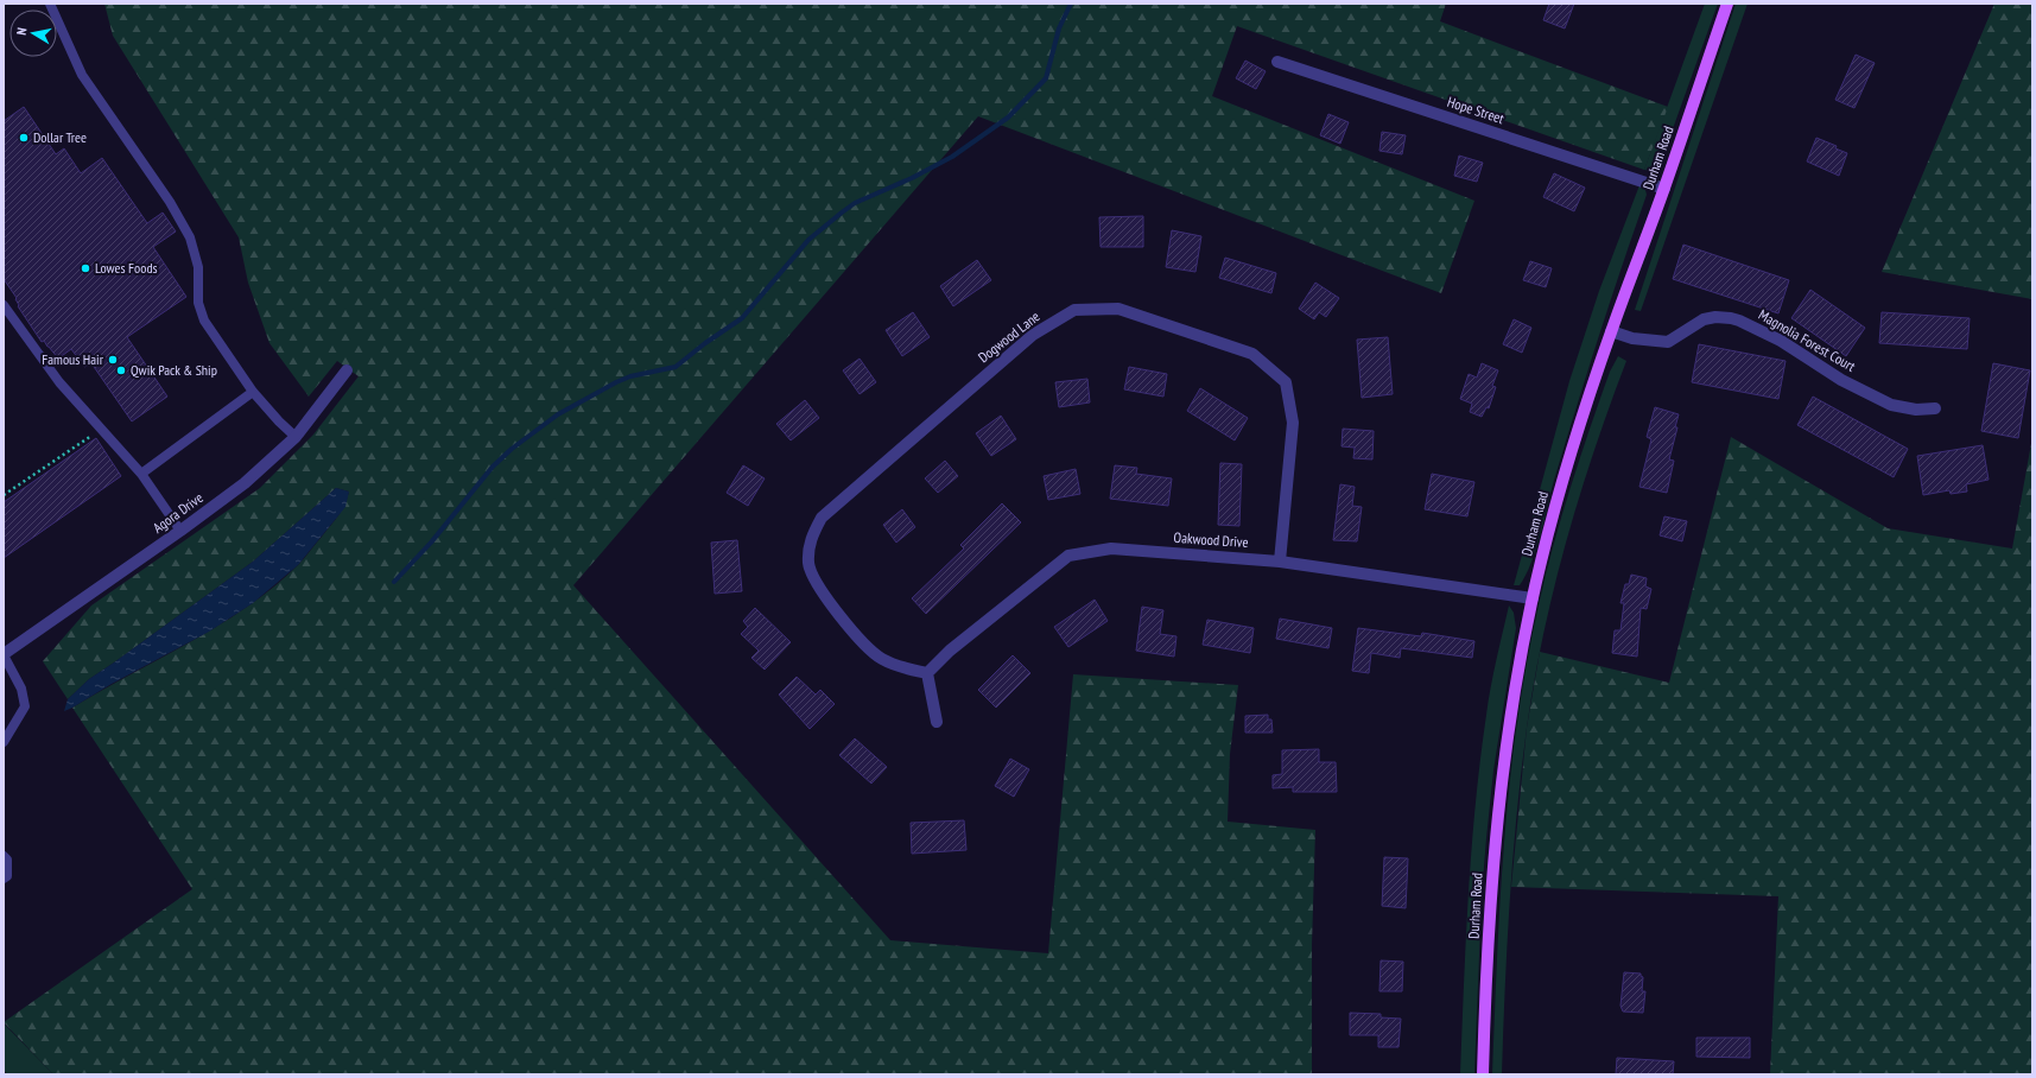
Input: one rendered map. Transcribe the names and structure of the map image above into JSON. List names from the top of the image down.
{
  "streets": {
    "main road": ["Durham Road"],
    "street": [
      "Hope Street",
      "Dogwood Lane",
      "Magnolia Forest Court",
      "Agora Drive",
      "Oakwood Drive"
    ]
  },
  "crossings": [
    ["Hope Street", "Durham Road"],
    ["Durham Road", "Magnolia Forest Court"],
    ["Durham Road", "Oakwood Drive"],
    ["Dogwood Lane", "Oakwood Drive"]
  ],
  "places": [
    "Dollar Tree",
    "Lowes Foods",
    "Famous Hair",
    "Qwik Pack & Ship"
  ],
  "north": "left"
}
